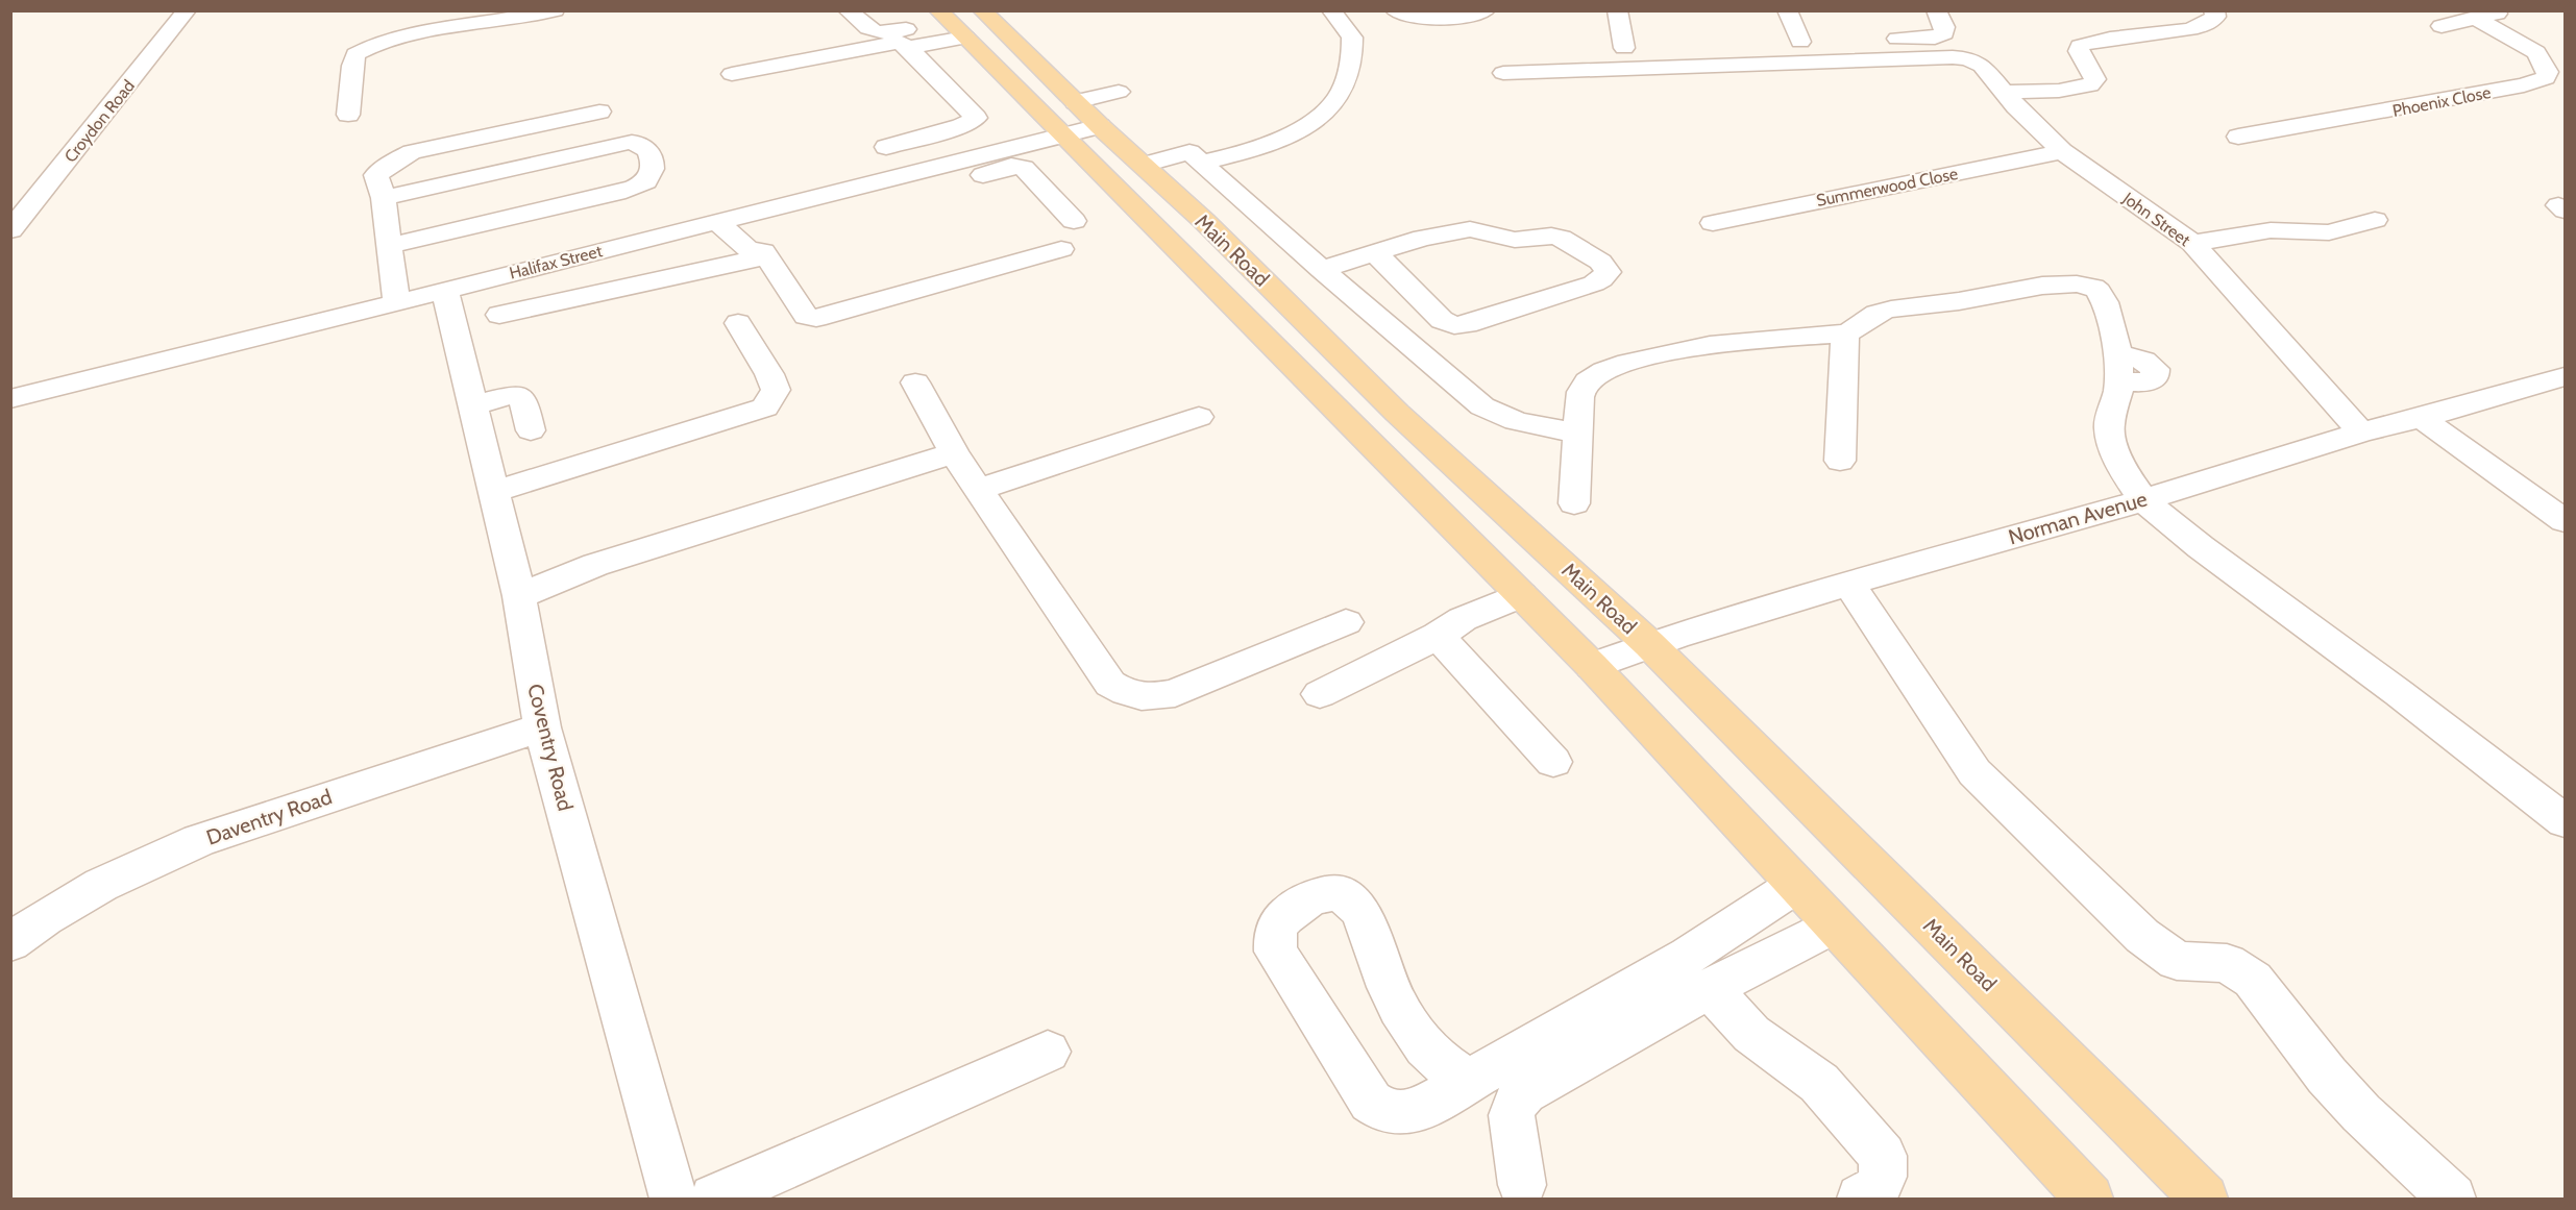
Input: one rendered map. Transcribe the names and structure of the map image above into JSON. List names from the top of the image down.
{
  "streets": {
    "main road": ["Main Road"],
    "street": [
      "Phoenix Close",
      "Croydon Road",
      "Summerwood Close",
      "John Street",
      "Halifax Street",
      "Norman Avenue",
      "Coventry Road",
      "Daventry Road"
    ]
  },
  "crossings": [
    ["Summerwood Close", "John Street"],
    ["John Street", "Norman Avenue"],
    ["Main Road", "Halifax Street"],
    ["Main Road", "Norman Avenue"],
    ["Halifax Street", "Coventry Road"],
    ["Coventry Road", "Daventry Road"]
  ]
}
